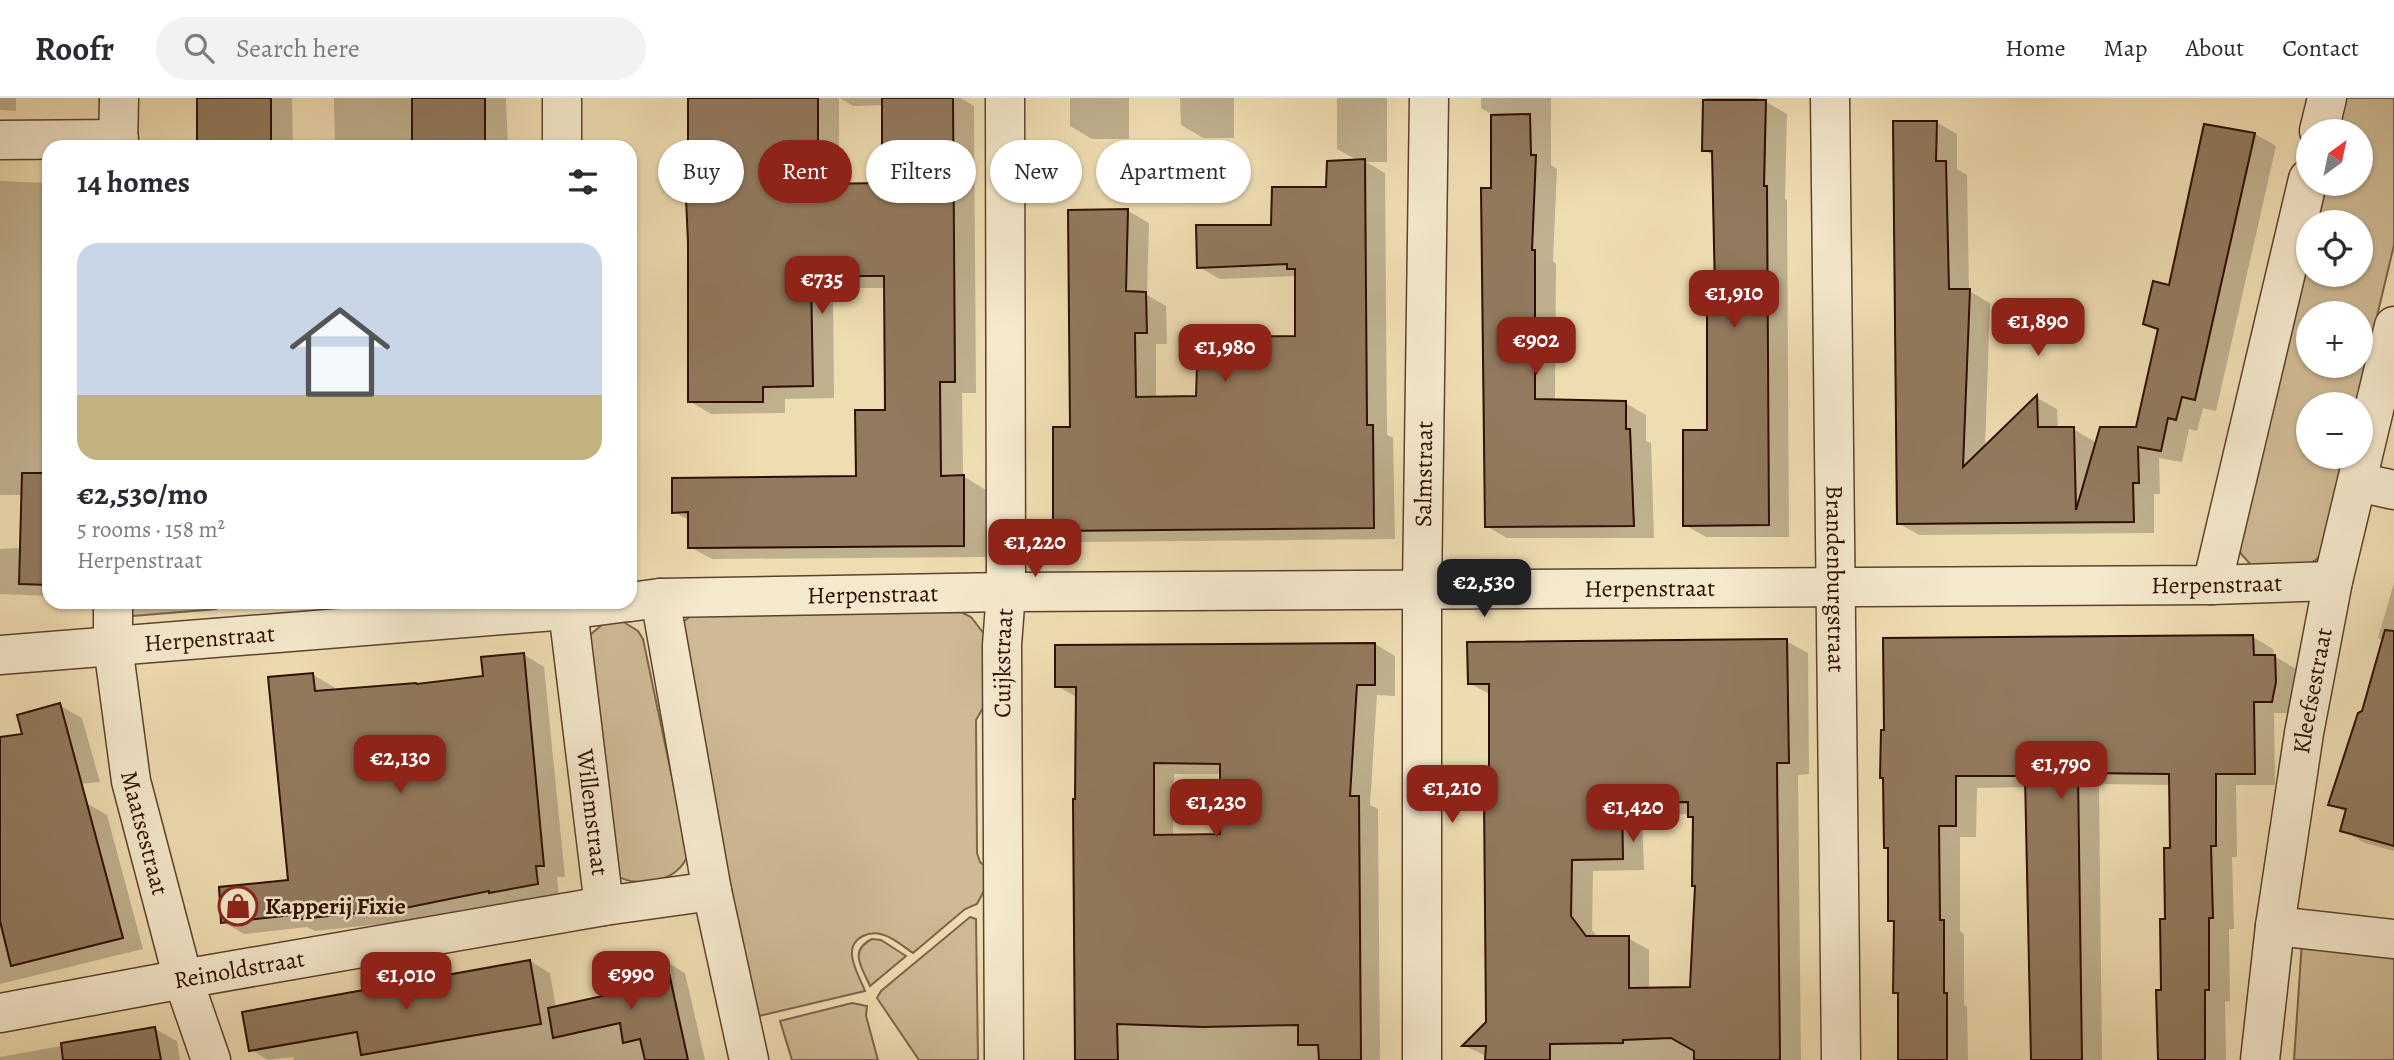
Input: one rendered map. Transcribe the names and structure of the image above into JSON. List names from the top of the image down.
{
  "streets": {
    "street": [
      "Salmstraat",
      "Brandenburgstraat",
      "Herpenstraat",
      "Cuijkstraat",
      "Kleefsestraat",
      "Willemstraat",
      "Maatsestraat",
      "Reinoldstraat"
    ]
  },
  "crossings": [
    ["Salmstraat", "Herpenstraat"],
    ["Brandenburgstraat", "Herpenstraat"],
    ["Herpenstraat", "Cuijkstraat"],
    ["Herpenstraat", "Kleefsestraat"],
    ["Herpenstraat", "Maatsestraat"],
    ["Willemstraat", "Reinoldstraat"],
    ["Maatsestraat", "Reinoldstraat"]
  ],
  "places": {
    "shop": ["Kapperij Fixie"]
  },
  "north": "top right",
  "page": {
    "header": "Roofr",
    "search": "Search here",
    "nav": [
      "Home",
      "Map",
      "About",
      "Contact"
    ],
    "map_buttons": ["+", "−"],
    "chip": [
      "Buy",
      "Rent",
      "Filters",
      "New",
      "Apartment"
    ],
    "heading": "14 homes",
    "list": [
      {
        "name": "€2,530/mo",
        "note": "5 rooms · 158 m² · Herpenstraat"
      }
    ],
    "price": [
      "€735",
      "€1,910",
      "€1,890",
      "€902",
      "€1,980",
      "€1,220",
      "€2,530",
      "€2,130",
      "€1,790",
      "€1,210",
      "€1,230",
      "€1,420",
      "€990",
      "€1,010"
    ]
  }
}
